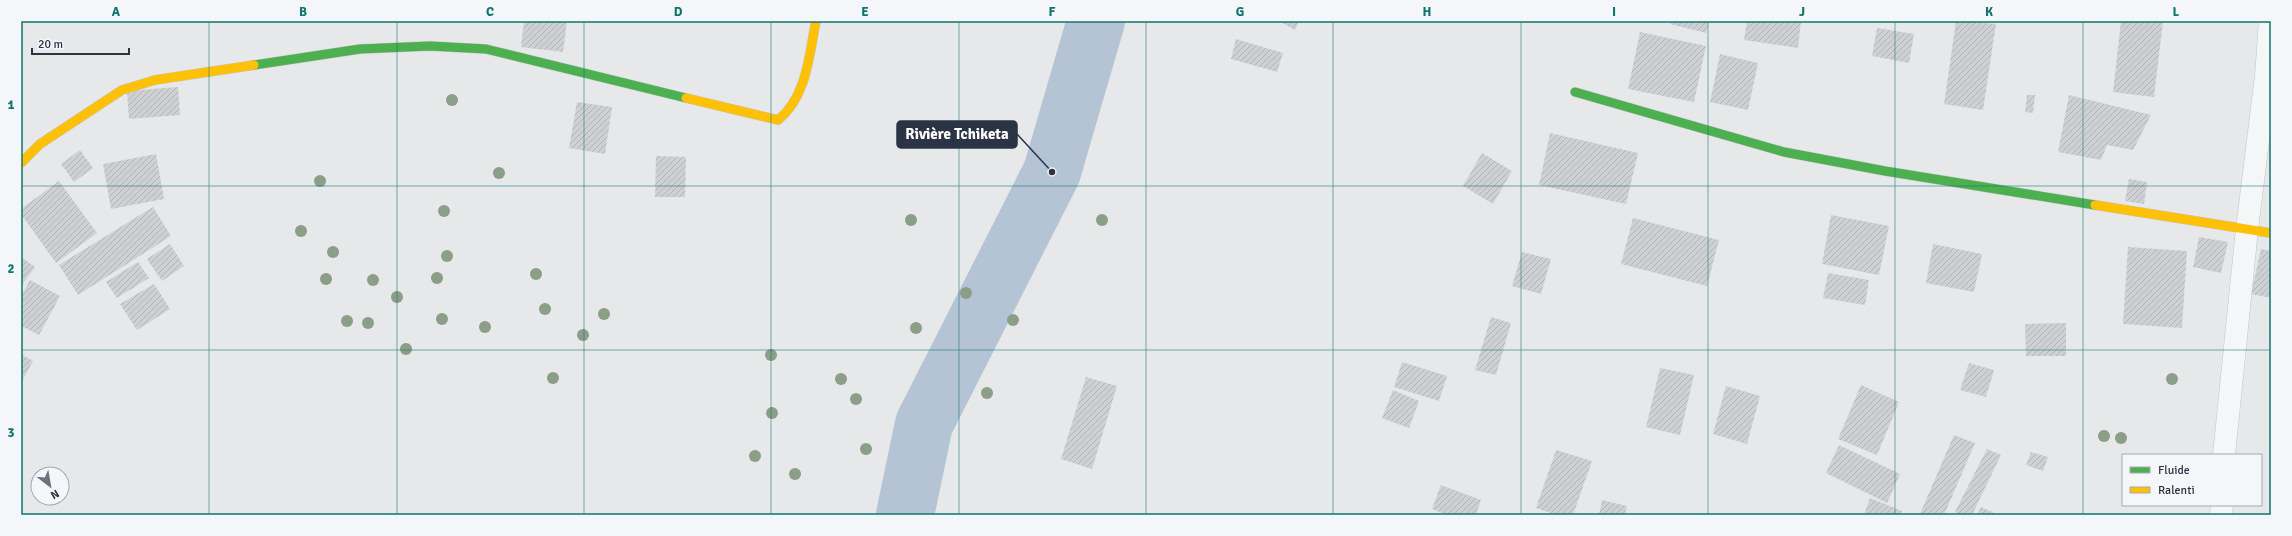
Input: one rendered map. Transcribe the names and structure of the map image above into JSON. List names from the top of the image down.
{
  "places": ["Rivière Tchiketa"],
  "legend": ["Fluide", "Ralenti"],
  "scale_bar": "20 m",
  "north": "bottom right",
  "grid": {
    "columns": [
      "A",
      "B",
      "C",
      "D",
      "E",
      "F",
      "G",
      "H",
      "I",
      "J",
      "K",
      "L"
    ],
    "rows": ["1", "2", "3"]
  }
}
